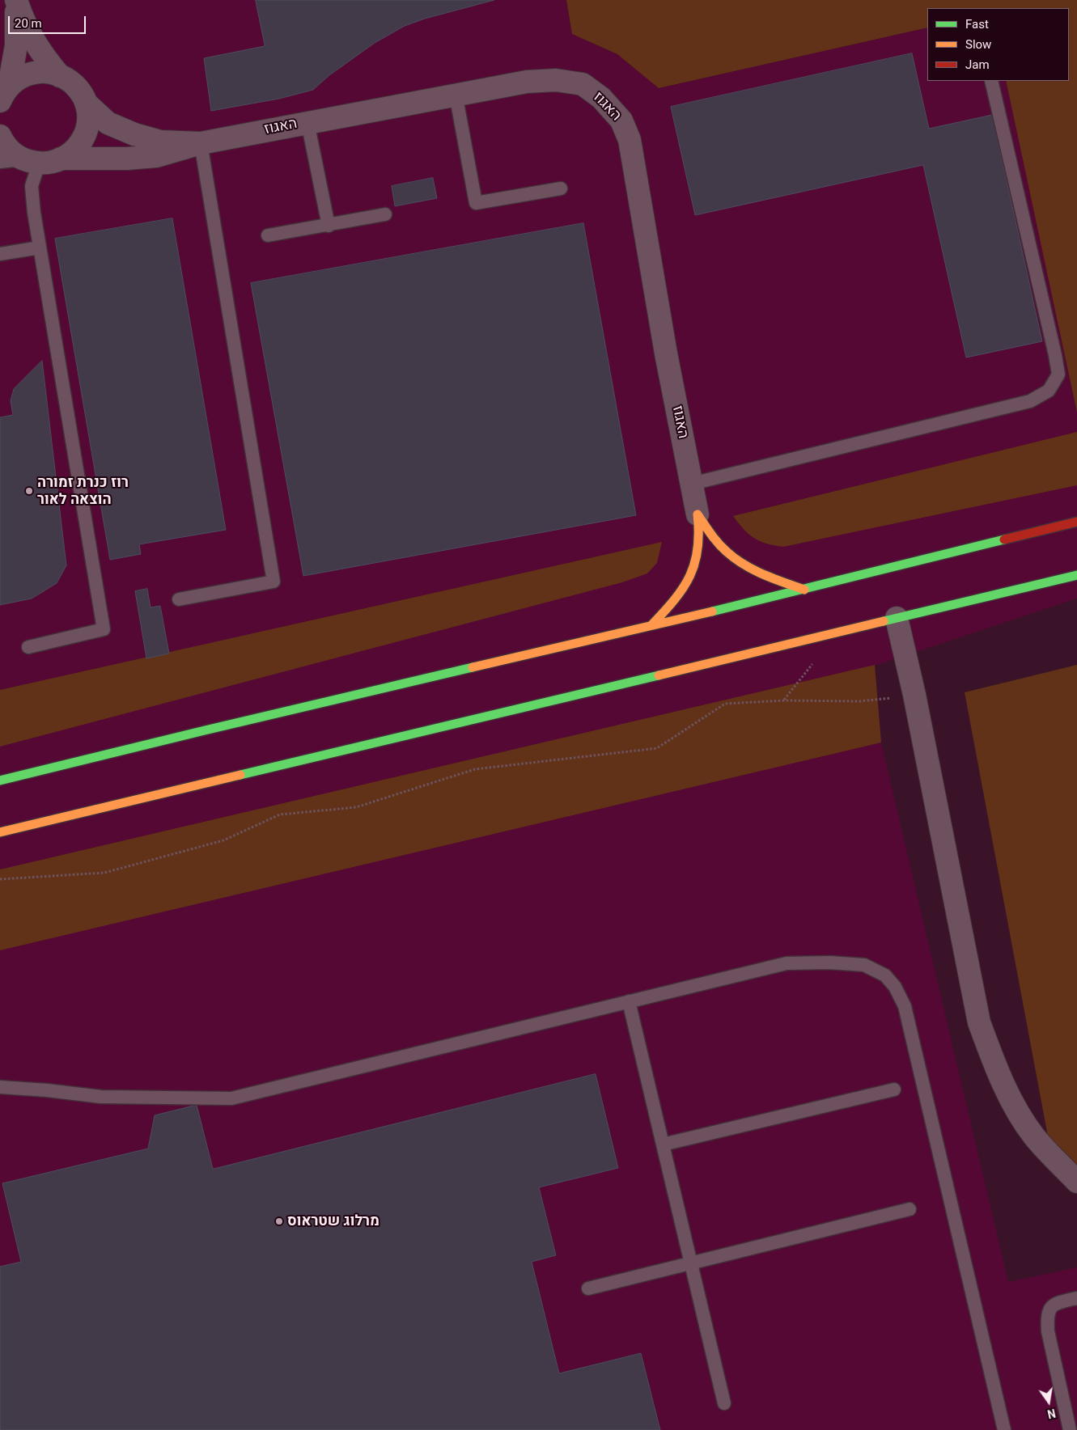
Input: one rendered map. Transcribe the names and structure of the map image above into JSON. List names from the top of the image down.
{
  "streets": {
    "street": ["האגוז"]
  },
  "places": ["רוז כנרת זמורה הוצאה לאור", "מרלוג שטראוס"],
  "legend": ["Fast", "Slow", "Jam"],
  "scale_bar": "20 m",
  "north": "bottom"
}
